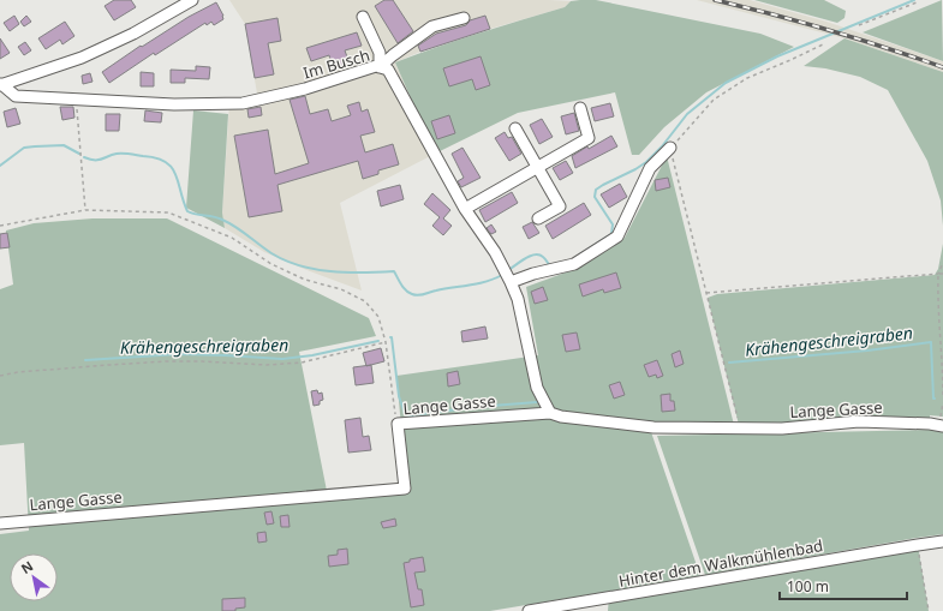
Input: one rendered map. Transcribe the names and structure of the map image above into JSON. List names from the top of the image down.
{
  "streets": {
    "street": ["Im Busch", "Lange Gasse", "Hinter dem Walkmühlenbad"]
  },
  "crossings": [
    ["Im Busch", "Lange Gasse"]
  ],
  "water": ["Krähengeschreigraben"],
  "scale_bar": "100 m",
  "north": "top left"
}
